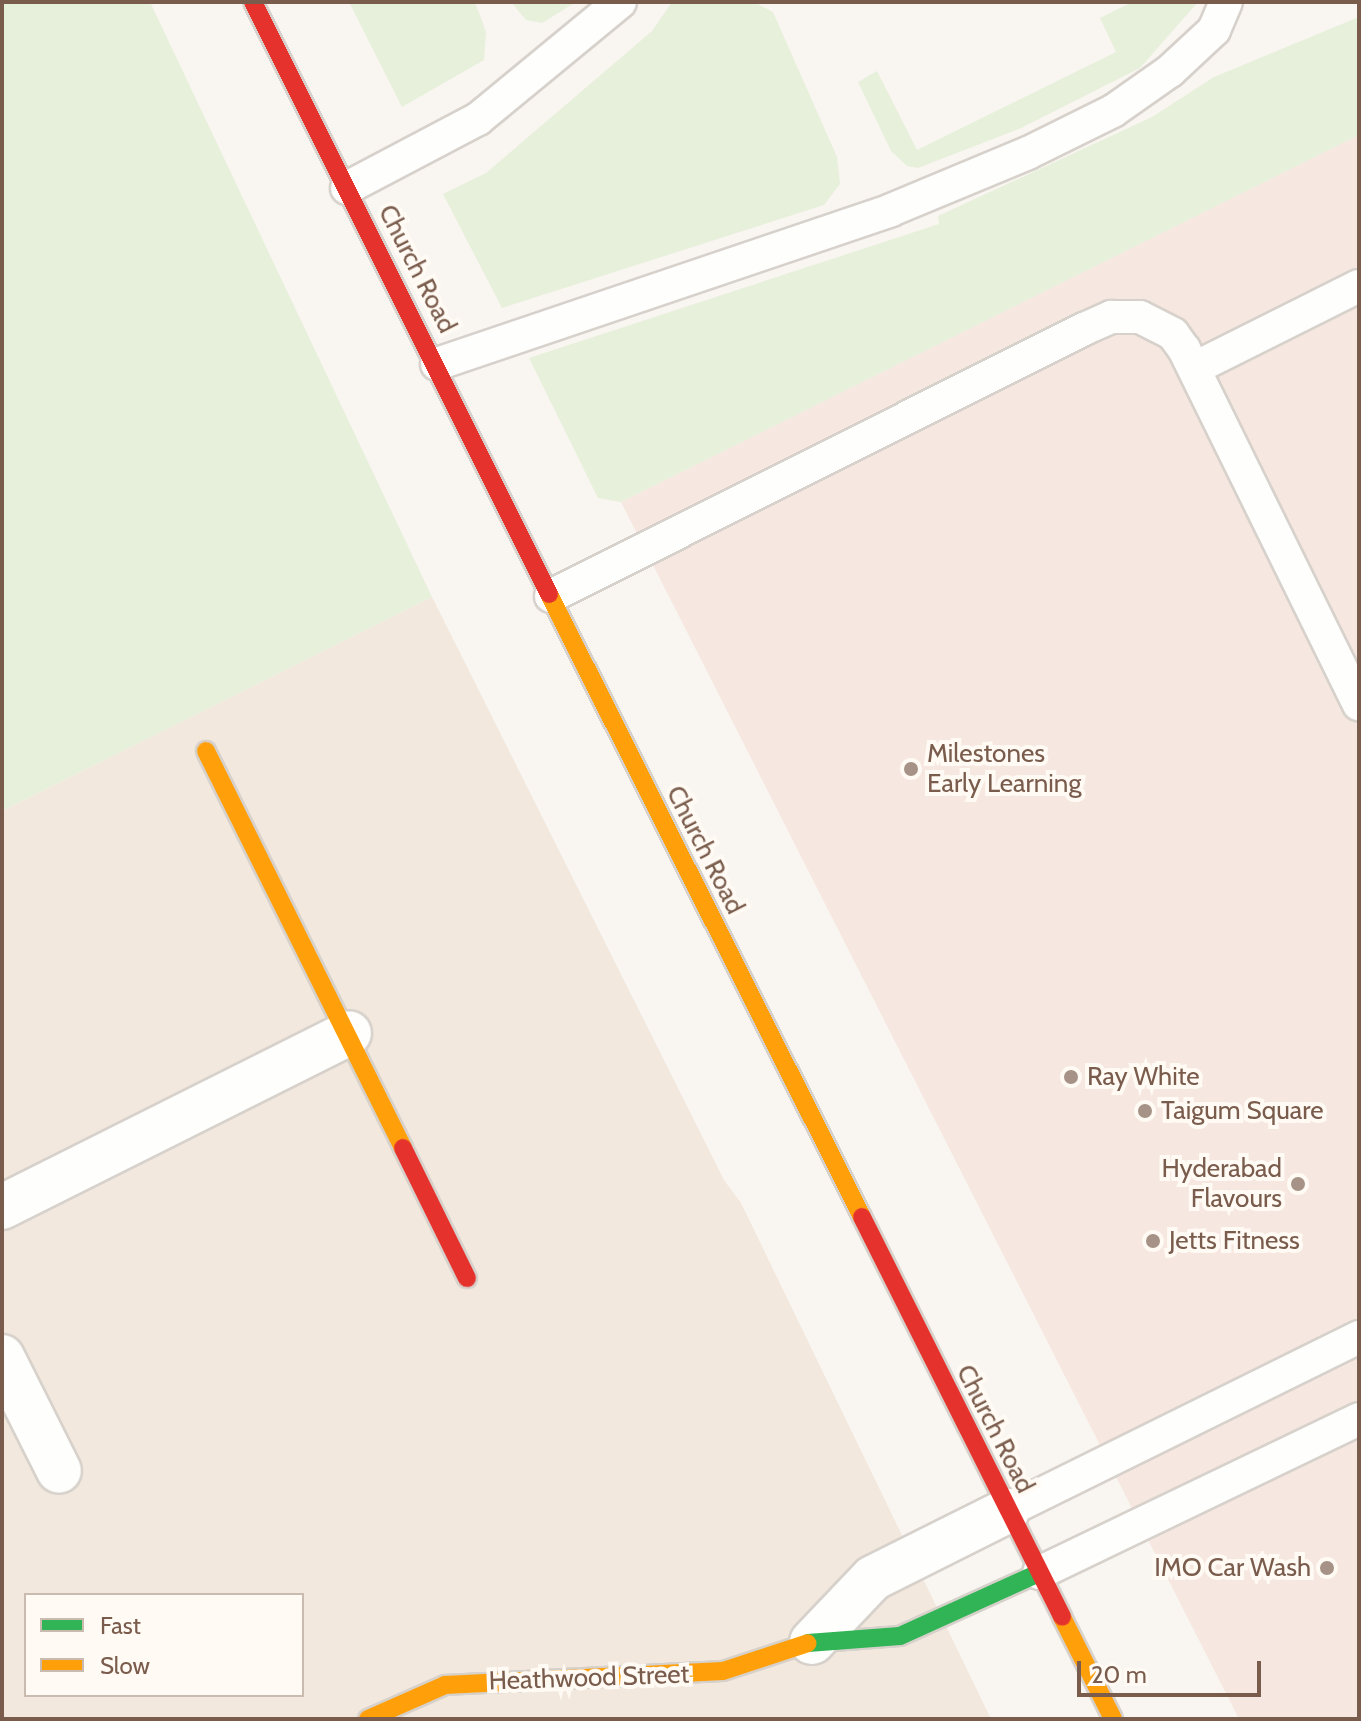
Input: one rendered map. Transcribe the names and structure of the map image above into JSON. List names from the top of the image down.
{
  "streets": {
    "street": ["Church Road", "Heathwood Street"]
  },
  "crossings": [
    ["Church Road", "Heathwood Street"]
  ],
  "places": [
    "Milestones Early Learning",
    "Ray White",
    "Taigum Square",
    "Hyderabad Flavours",
    "Jetts Fitness",
    "IMO Car Wash"
  ],
  "legend": ["Fast", "Slow"],
  "scale_bar": "20 m"
}
